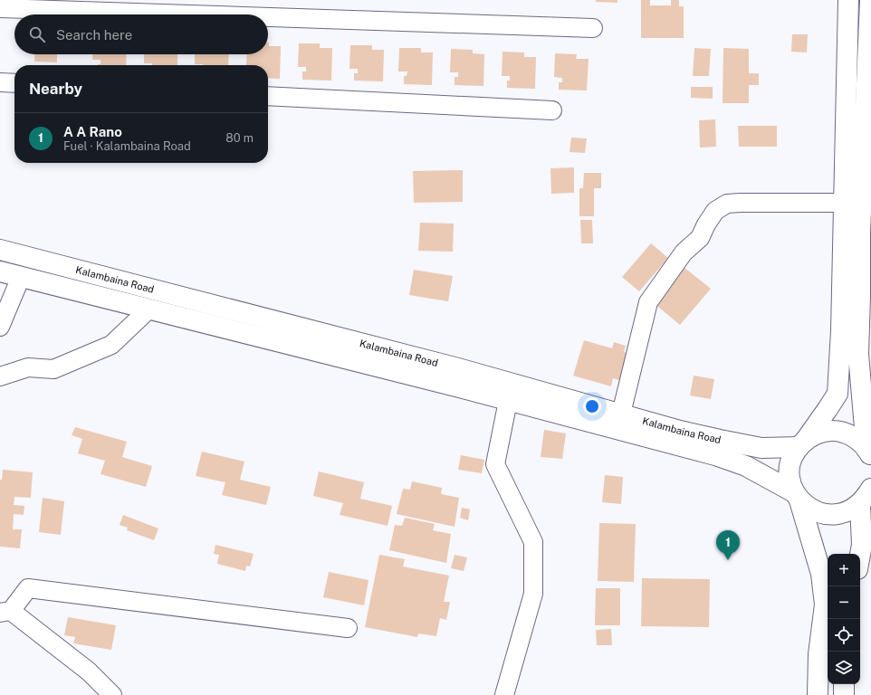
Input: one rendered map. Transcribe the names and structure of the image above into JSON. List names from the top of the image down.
{
  "streets": {
    "main road": ["Kalambaina Road"]
  },
  "page": {
    "search": "Search here",
    "heading": "Nearby",
    "list": [
      {
        "mark": "1",
        "name": "A A Rano",
        "note": "Fuel · Kalambaina Road",
        "value": "80 m"
      }
    ],
    "pins": "1",
    "map_buttons": ["+", "−"]
  }
}
